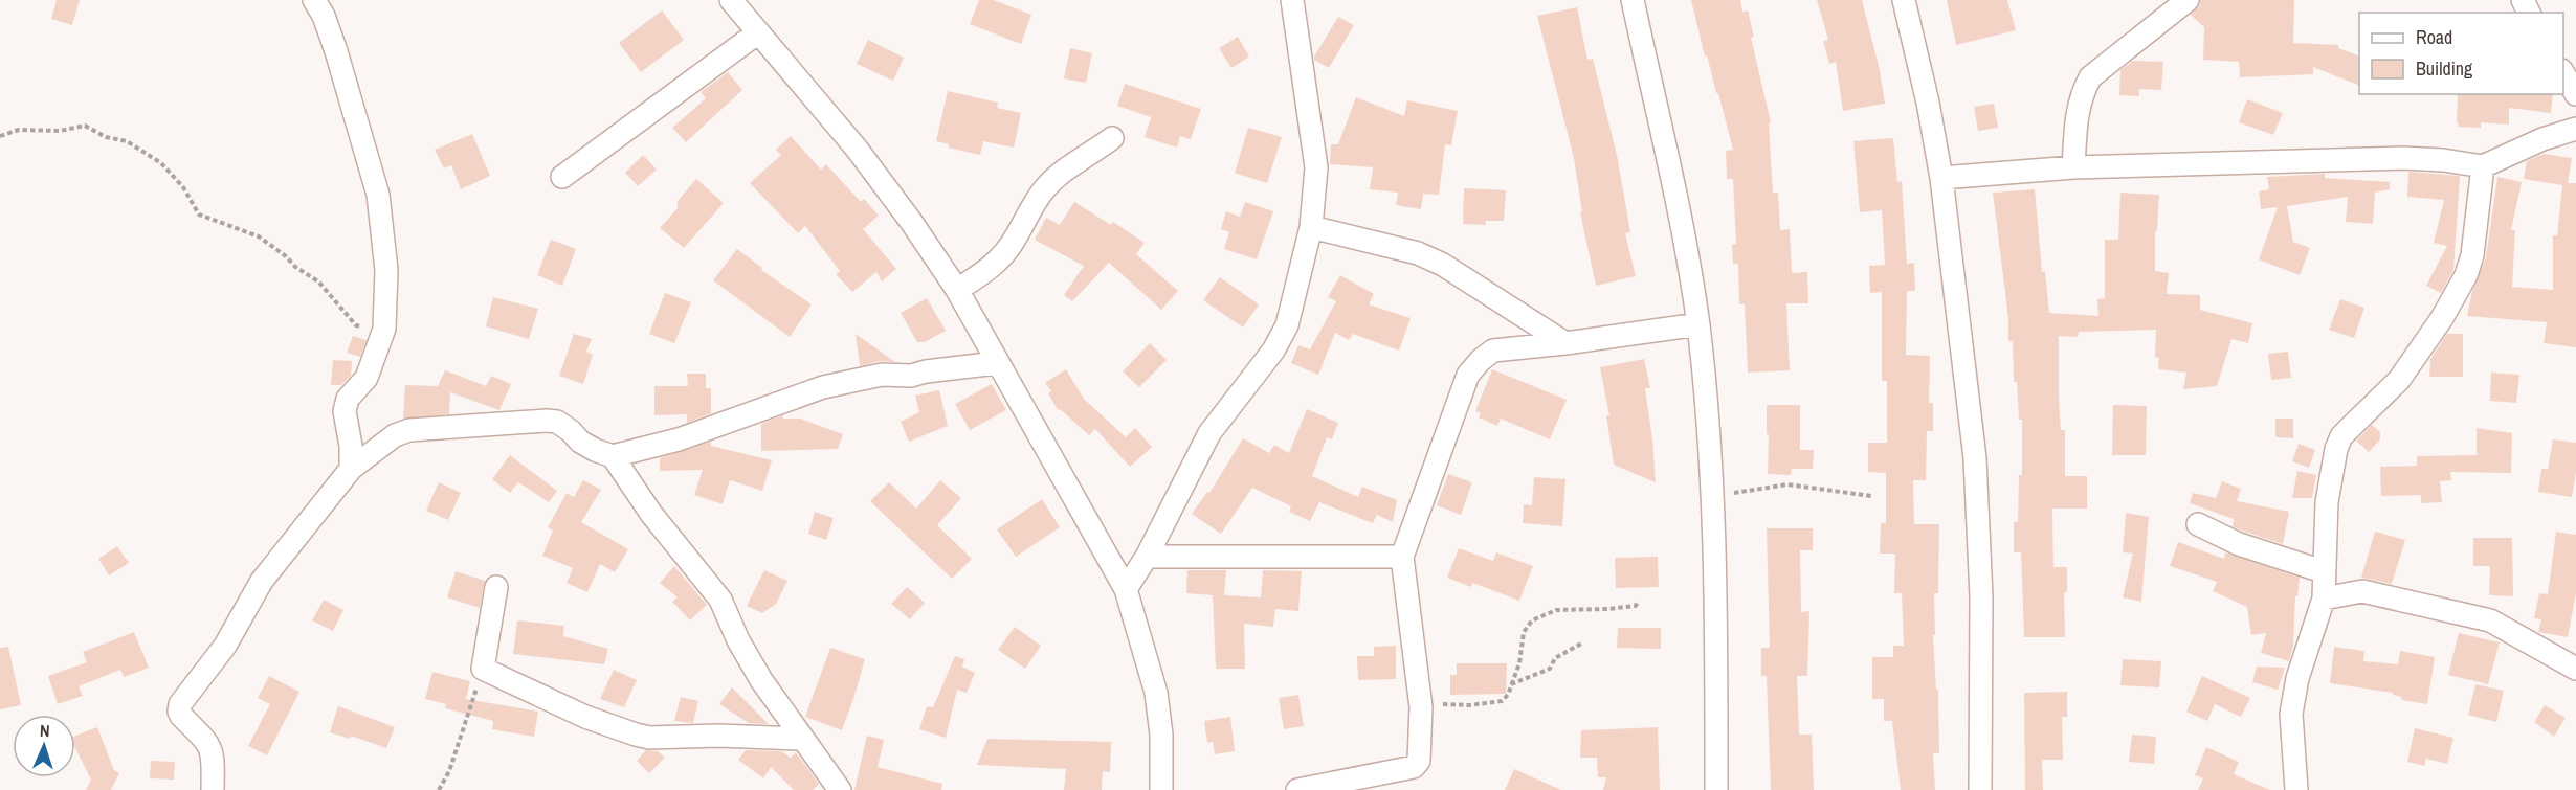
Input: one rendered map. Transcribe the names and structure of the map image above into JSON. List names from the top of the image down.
{
  "legend": ["Road", "Building"],
  "north": "top"
}
